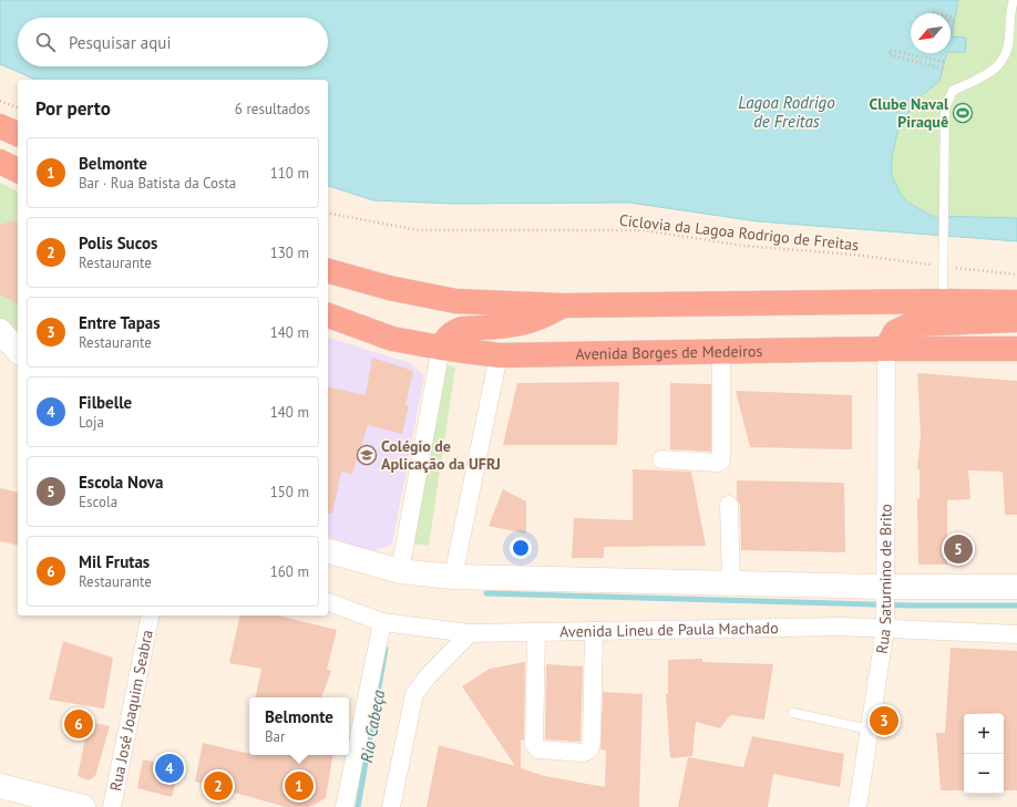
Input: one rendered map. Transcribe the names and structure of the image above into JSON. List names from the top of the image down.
{
  "streets": {
    "highway": ["Avenida Borges de Medeiros"],
    "street": ["Rua Saturnino de Brito", "Avenida Lineu de Paula Machado", "Rua José Joaquim Seabra"],
    "path": ["Ciclovia da Lagoa Rodrigo de Freitas"]
  },
  "crossings": [
    ["Avenida Borges de Medeiros", "Rua Saturnino de Brito"],
    ["Rua Saturnino de Brito", "Avenida Lineu de Paula Machado"]
  ],
  "water": ["Lagoa Rodrigo de Freitas", "Rio Cabeça"],
  "places": {
    "sports": ["Clube Naval Piraquê"],
    "school or university": ["Colégio de Aplicação da UFRJ"]
  },
  "north": "bottom left",
  "page": {
    "search": "Pesquisar aqui",
    "heading": ["Por perto", "6 resultados"],
    "list": [
      {
        "mark": "1",
        "name": "Belmonte",
        "note": "Bar · Rua Batista da Costa",
        "value": "110 m"
      },
      {
        "mark": "2",
        "name": "Polis Sucos",
        "note": "Restaurante",
        "value": "130 m"
      },
      {
        "mark": "3",
        "name": "Entre Tapas",
        "note": "Restaurante",
        "value": "140 m"
      },
      {
        "mark": "4",
        "name": "Filbelle",
        "note": "Loja",
        "value": "140 m"
      },
      {
        "mark": "5",
        "name": "Escola Nova",
        "note": "Escola",
        "value": "150 m"
      },
      {
        "mark": "6",
        "name": "Mil Frutas",
        "note": "Restaurante",
        "value": "160 m"
      }
    ],
    "pins": [
      "5",
      "3",
      "6",
      "4",
      "1",
      "2"
    ],
    "popup": ["Belmonte", "Bar"],
    "map_buttons": ["+", "−"]
  }
}
